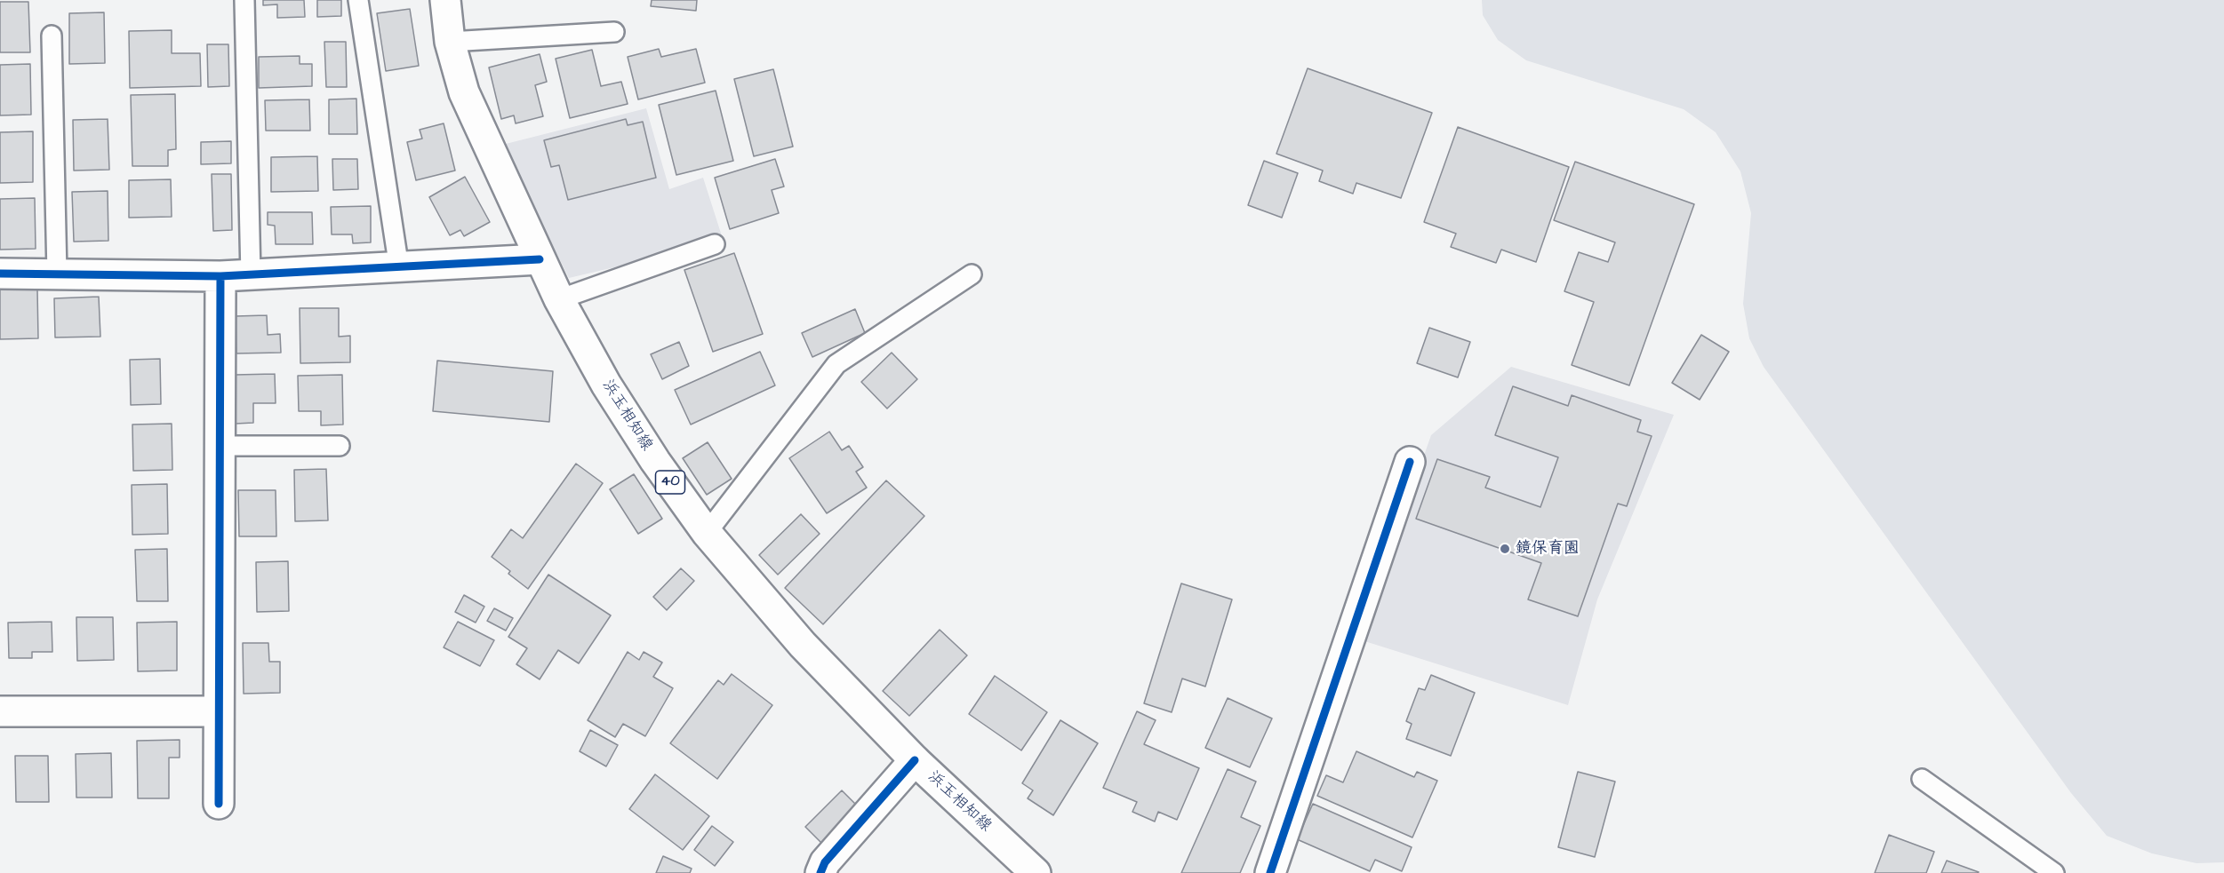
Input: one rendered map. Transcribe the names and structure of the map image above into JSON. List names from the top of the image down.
{
  "streets": {
    "street": ["浜玉相知線", "40"]
  },
  "places": ["鏡保育園"]
}
